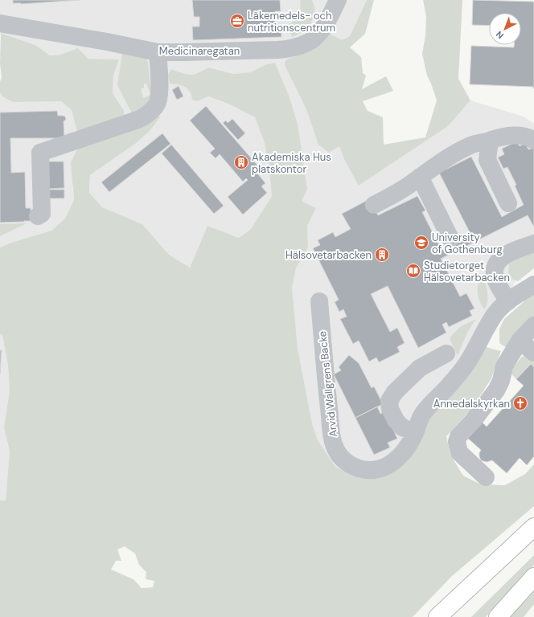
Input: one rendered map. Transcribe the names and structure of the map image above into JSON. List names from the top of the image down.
{
  "streets": {
    "street": ["Medicinaregatan", "Arvid Wallgrens Backe"]
  },
  "places": {
    "office": ["Läkemedels- och nutritionscentrum"],
    "building": ["Akademiska Hus platskontor", "Hälsovetarbacken"],
    "school or university": ["University of Gothenburg"],
    "library": ["Studietorget Hälsovetarbacken"],
    "church": ["Annedalskyrkan"]
  },
  "north": "bottom left"
}
